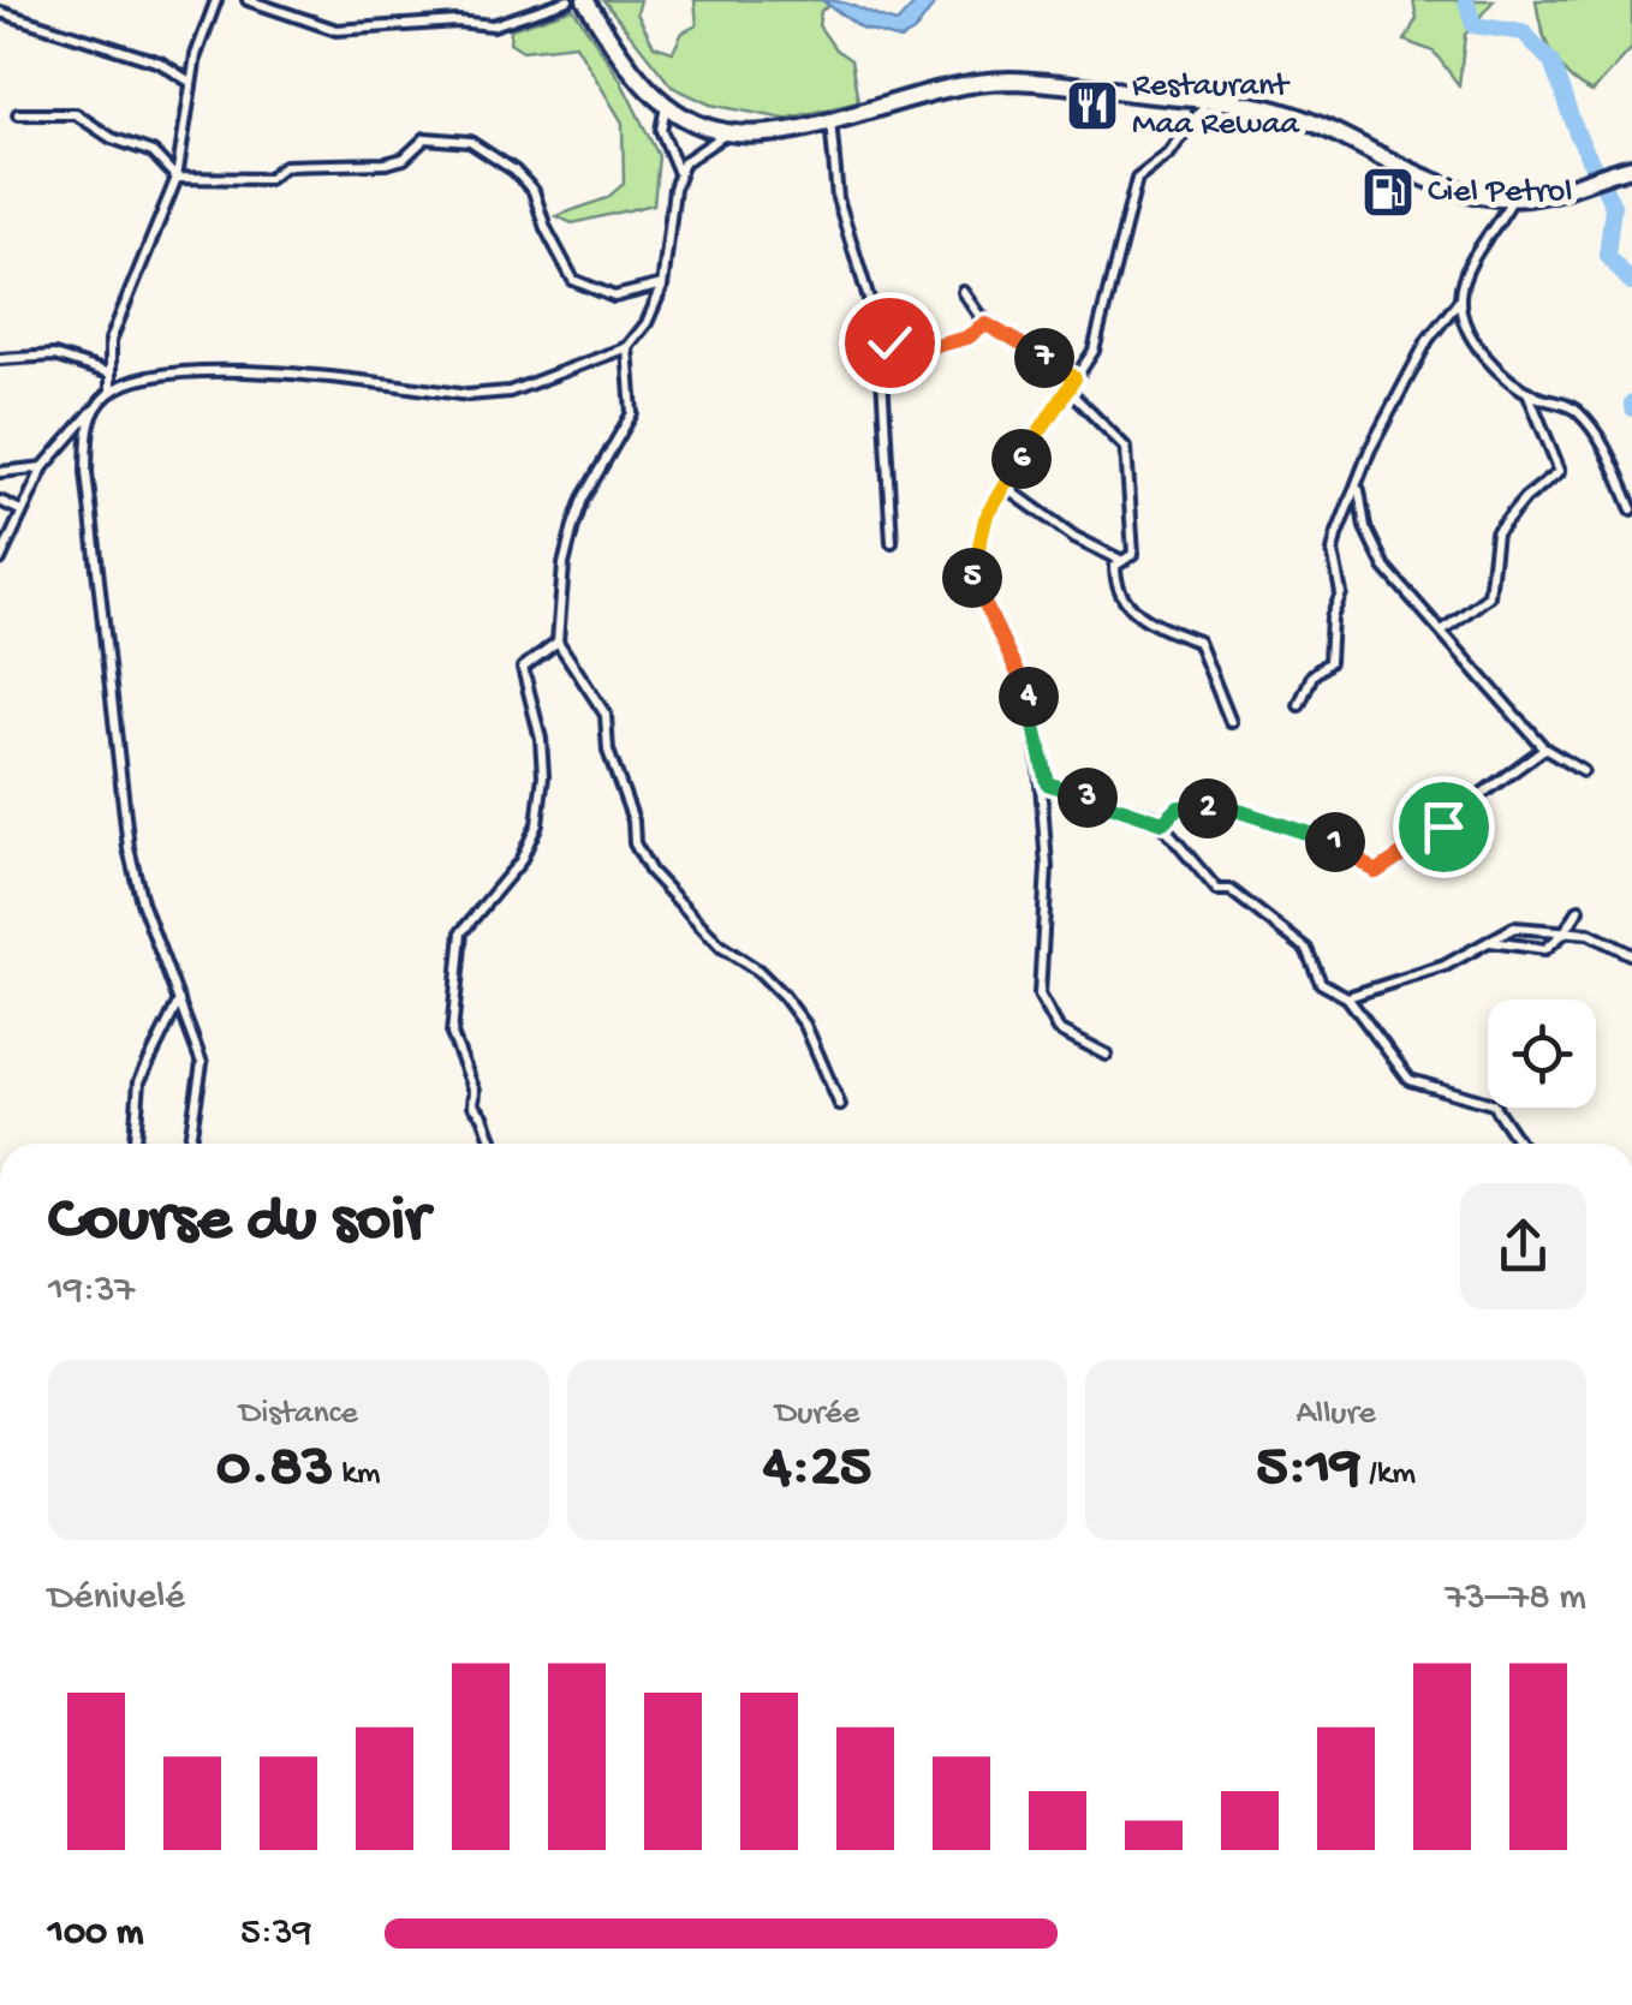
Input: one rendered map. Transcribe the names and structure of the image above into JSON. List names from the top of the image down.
{
  "places": {
    "restaurant": ["Restaurant Maa Rewaa"],
    "fuel station": ["Ciel Petrol"]
  },
  "page": {
    "pins": [
      "7",
      "6",
      "5",
      "4",
      "3",
      "2",
      "1"
    ],
    "heading": ["Course du soir", "19:37"],
    "stats": [
      ["Distance", "0.83 km"],
      ["Durée", "4:25"],
      ["Allure", "5:19 /km"]
    ],
    "chart": ["Dénivelé", "73–78 m"],
    "list": [
      {
        "name": "100 m",
        "note": "5:39"
      }
    ]
  }
}
